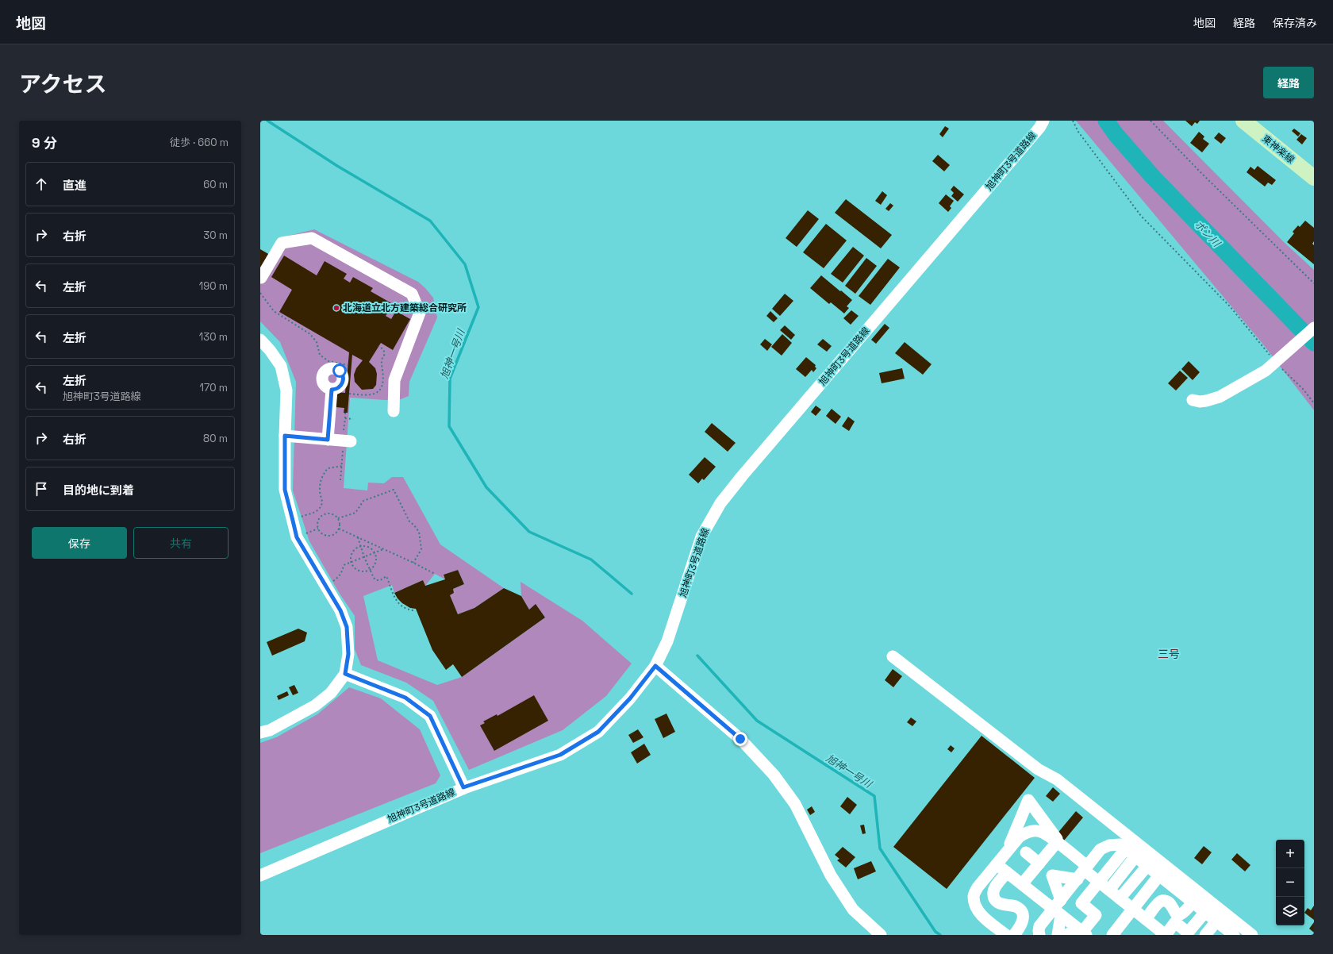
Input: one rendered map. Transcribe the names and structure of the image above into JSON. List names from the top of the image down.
{
  "streets": {
    "main road": ["東神楽線"],
    "street": ["旭神町3号道路線"]
  },
  "districts": ["三号"],
  "water": ["ポン川", "旭神一号川"],
  "places": ["北海道立北方建築総合研究所"],
  "page": {
    "header": "地図",
    "nav": ["地図", "経路", "保存済み"],
    "title": "アクセス",
    "buttons": [
      "経路",
      ["保存", "共有"]
    ],
    "heading": ["9 分", "徒歩 · 660 m"],
    "list": [
      ["直進", "60 m"],
      ["右折", "30 m"],
      ["左折", "190 m"],
      ["左折", "130 m"],
      ["左折", "旭神町3号道路線", "170 m"],
      ["右折", "80 m"],
      "目的地に到着"
    ],
    "map_buttons": ["+", "−"]
  }
}
